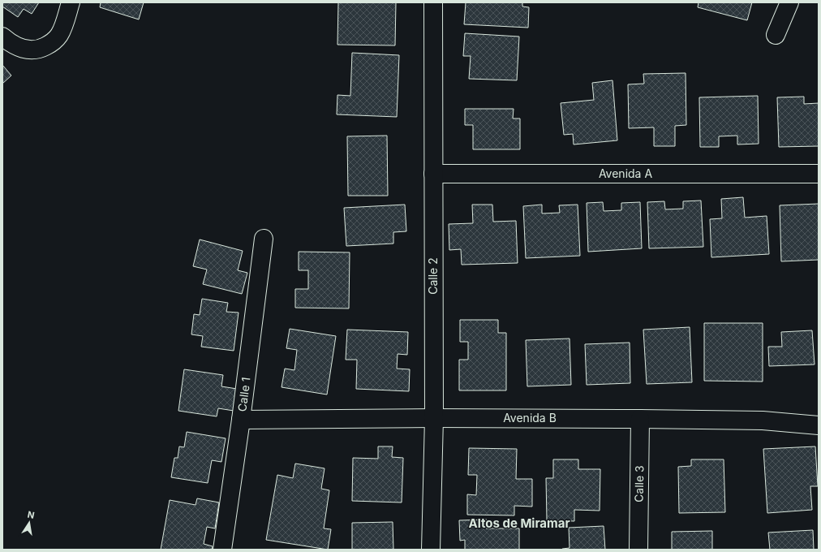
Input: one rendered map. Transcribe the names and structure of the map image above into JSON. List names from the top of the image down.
{
  "streets": {
    "street": [
      "Avenida A",
      "Calle 2",
      "Calle 1",
      "Avenida B",
      "Calle 3"
    ]
  },
  "crossings": [
    ["Avenida A", "Calle 2"],
    ["Calle 2", "Avenida B"],
    ["Calle 1", "Avenida B"],
    ["Avenida B", "Calle 3"]
  ],
  "districts": ["Altos de Miramar"],
  "north": "top"
}
